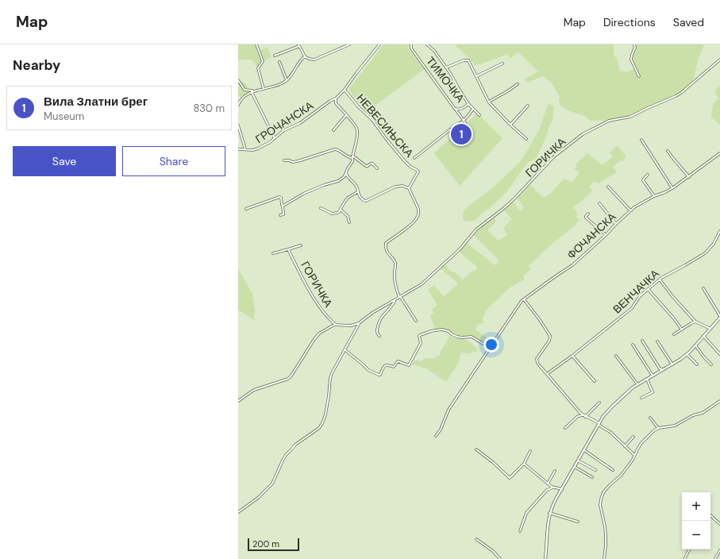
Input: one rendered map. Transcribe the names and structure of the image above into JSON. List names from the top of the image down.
{
  "streets": {
    "street": [
      "ТИМОЧКА",
      "ГРОЧАНСКА",
      "НЕВЕСИЊСКА",
      "ГОРИЧКА",
      "ФОЧАНСКА",
      "ВЕНЧАЧКА"
    ]
  },
  "crossings": [
    ["ГРОЧАНСКА", "НЕВЕСИЊСКА"]
  ],
  "scale_bar": "200 m",
  "page": {
    "header": "Map",
    "nav": ["Map", "Directions", "Saved"],
    "heading": "Nearby",
    "list": [
      {
        "mark": "1",
        "name": "Вила Златни брег",
        "note": "Museum",
        "value": "830 m"
      }
    ],
    "pins": "1",
    "buttons": ["Save", "Share"],
    "map_buttons": ["+", "−"],
    "scale": "200 m"
  }
}
